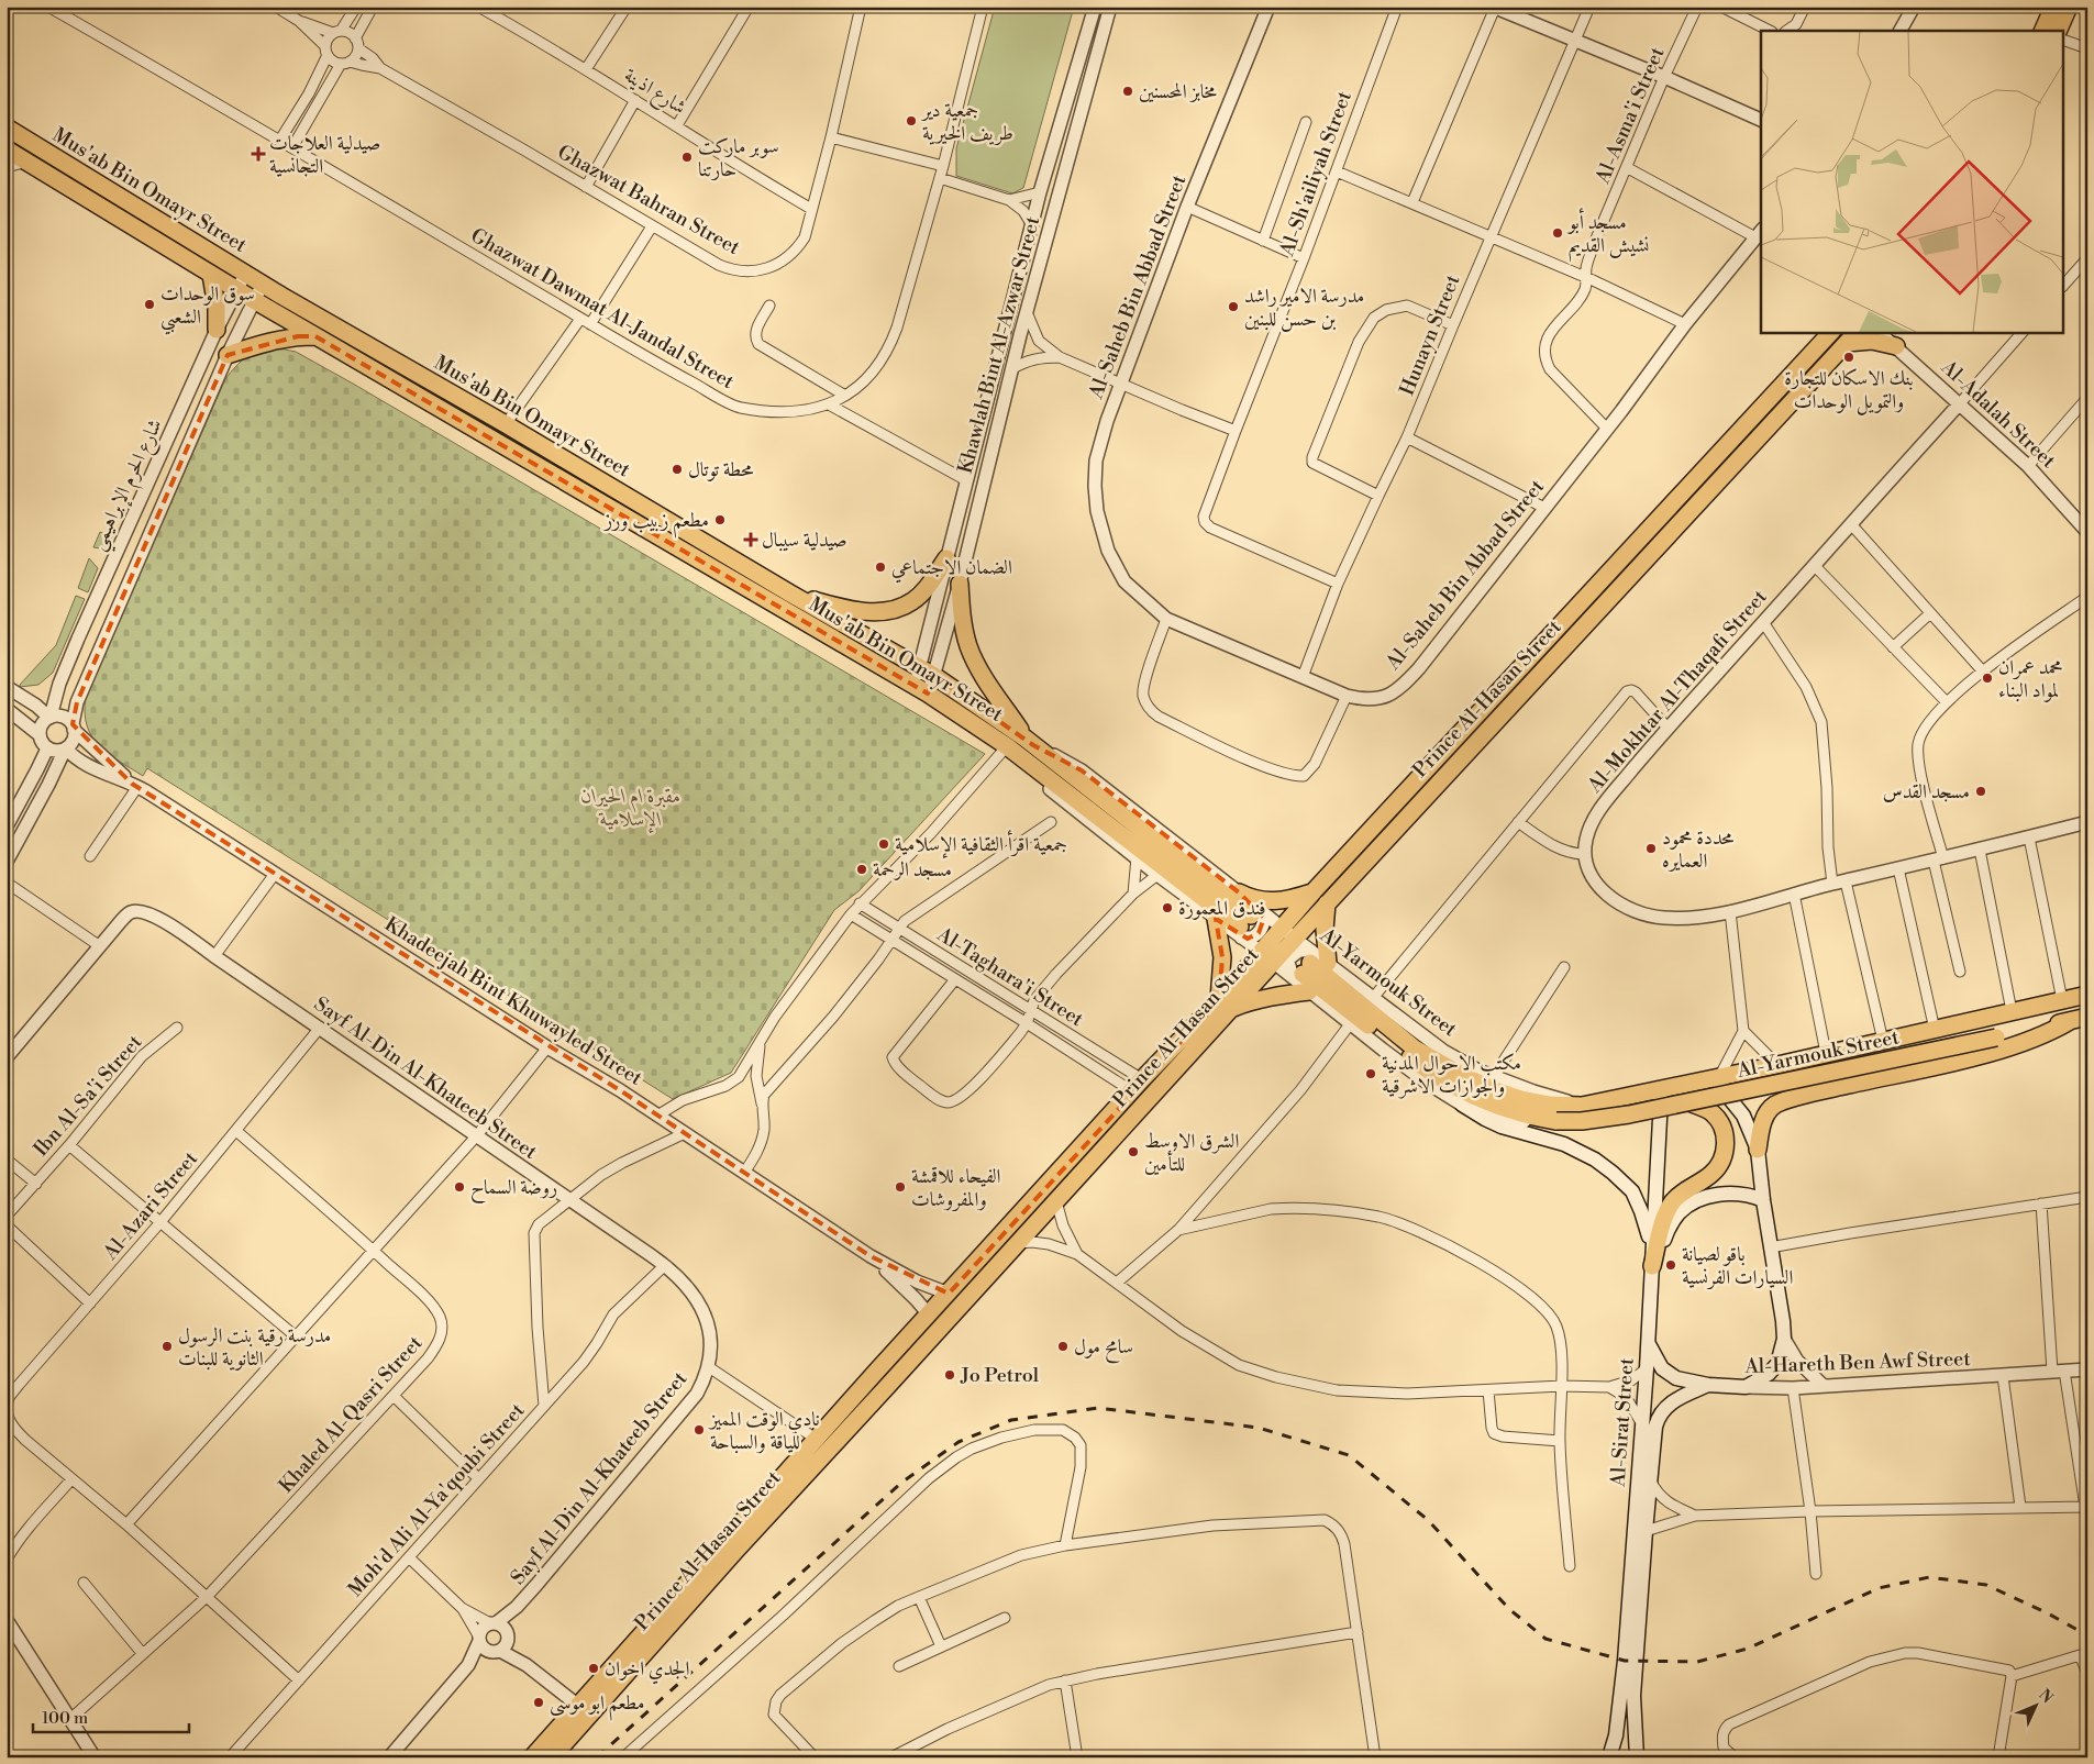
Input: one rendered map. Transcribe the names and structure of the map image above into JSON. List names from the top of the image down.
{
  "streets": {
    "highway": ["Mus'ab Bin Omayr Street", "Prince Al-Hasan Street", "Al-Yarmouk Street"],
    "main road": ["Al-Hareth Ben Awf Street", "Al-Sirat Street"],
    "street": [
      "شارع اذينة",
      "Al-Asma'i Street",
      "Al-Sh'ailiyah Street",
      "Ghazwat Bahran Street",
      "Al-Saheb Bin Abbad Street",
      "Ghazwat Dawmat Al-Jandal Street",
      "Hunayn Street",
      "Khawlah Bint Al-Azwar Street",
      "Al-Adalah Street",
      "شارع الحرم الإبراهيمي",
      "Al-Mokhtar Al-Thaqafi Street",
      "Al-Taghara'i Street",
      "Khadeejah Bint Khuwayled Street",
      "Sayf Al-Din Al-Khateeb Street",
      "Ibn Al-Sa'i Street",
      "Al-Azari Street",
      "Khaled Al-Qasri Street",
      "Moh'd Ali Al-Ya'qoubi Street"
    ]
  },
  "crossings": [
    ["شارع اذينة", "Ghazwat Bahran Street"],
    ["Al-Asma'i Street", "Al-Saheb Bin Abbad Street"],
    ["Al-Sh'ailiyah Street", "Hunayn Street"],
    ["Mus'ab Bin Omayr Street", "Khawlah Bint Al-Azwar Street"],
    ["Mus'ab Bin Omayr Street", "شارع الحرم الإبراهيمي"],
    ["Mus'ab Bin Omayr Street", "Prince Al-Hasan Street"],
    ["Mus'ab Bin Omayr Street", "Al-Yarmouk Street"],
    ["Al-Saheb Bin Abbad Street", "Hunayn Street"],
    ["Al-Adalah Street", "Al-Mokhtar Al-Thaqafi Street"],
    ["شارع الحرم الإبراهيمي", "Khadeejah Bint Khuwayled Street"],
    ["Prince Al-Hasan Street", "Al-Taghara'i Street"],
    ["Prince Al-Hasan Street", "Al-Yarmouk Street"],
    ["Prince Al-Hasan Street", "Khadeejah Bint Khuwayled Street"],
    ["Al-Yarmouk Street", "Al-Sirat Street"],
    ["Sayf Al-Din Al-Khateeb Street", "Al-Azari Street"],
    ["Sayf Al-Din Al-Khateeb Street", "Moh'd Ali Al-Ya'qoubi Street"],
    ["Al-Azari Street", "Khaled Al-Qasri Street"],
    ["Al-Hareth Ben Awf Street", "Al-Sirat Street"]
  ],
  "parks": ["مقبرة ام الحيران الإسلامية"],
  "places": {
    "other": [
      "مخابز المحسنين",
      "جمعية دير طريف الخيرية",
      "سوبر ماركت حارتنا",
      "مسجد أبو نشيش القديم",
      "سوق الوحدات الشعبي",
      "مدرسة الامير راشد بن حسن للبنين",
      "بنك الاسكان للتجارة والتمويل الوحدات",
      "محطة توتال",
      "مطعم زبيب ورز",
      "الضمان الاجتماعي",
      "محمد عمران لمواد البناء",
      "مسجد القدس",
      "جمعية اقرأ الثقافية الإسلامية",
      "محددة محمود العمايره",
      "مسجد الرحمة",
      "فندق المعمورة",
      "مكتب الاحوال المدنية والجوازات الاشرقية",
      "الشرق الاوسط للتأمين",
      "روضة السماح",
      "الفيحاء للاقمشة والمفروشات",
      "باقو لصيانة السيارات الفرنسية",
      "مدرسة رقية بنت الرسول الثانوية للبنات",
      "سامح مول",
      "Jo Petrol",
      "نادي الوقت المميز للياقة والسباحة",
      "الجدي اخوان",
      "مطعم ابو موسى"
    ],
    "health": ["صيدلية العلاجات التجانسية", "صيدلية سيبال"]
  },
  "scale_bar": "100 m",
  "north": "top right"
}
